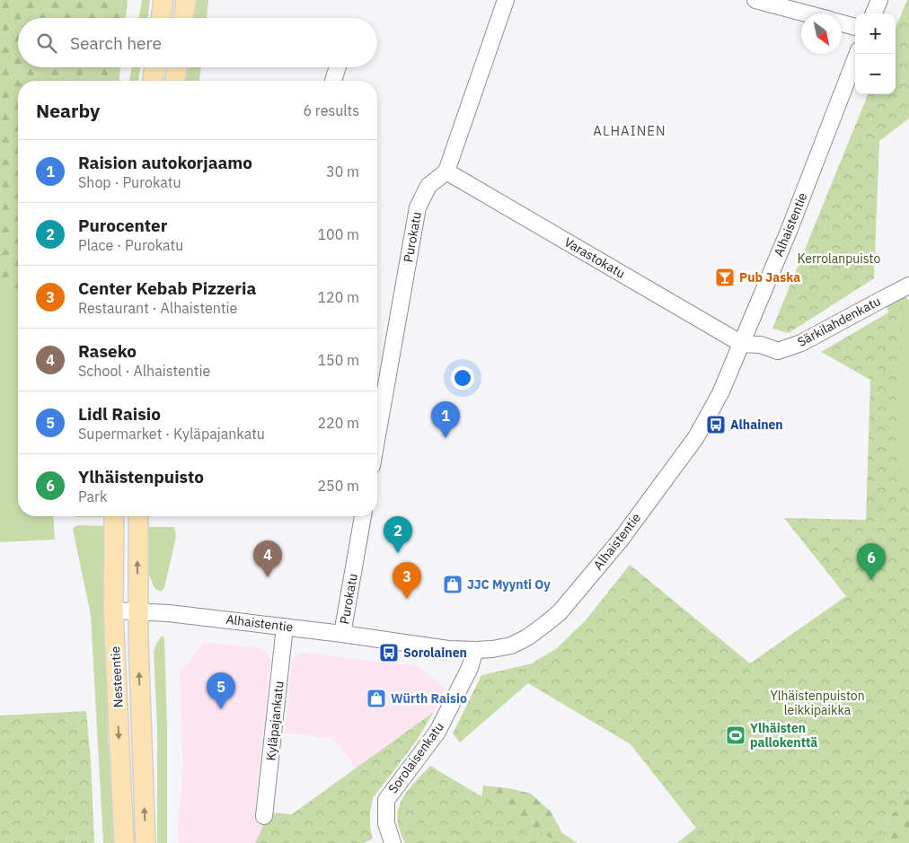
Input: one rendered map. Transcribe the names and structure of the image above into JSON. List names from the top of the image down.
{
  "streets": {
    "main road": ["Nesteentie"],
    "street": [
      "Alhaistentie",
      "Purokatu",
      "Varastokatu",
      "Särkilahdenkatu",
      "Kyläpajankatu",
      "Sorolaisenkatu"
    ]
  },
  "crossings": [
    ["Alhaistentie", "Purokatu"],
    ["Alhaistentie", "Varastokatu"],
    ["Alhaistentie", "Särkilahdenkatu"],
    ["Alhaistentie", "Nesteentie"],
    ["Alhaistentie", "Kyläpajankatu"],
    ["Alhaistentie", "Sorolaisenkatu"],
    ["Purokatu", "Varastokatu"],
    ["Varastokatu", "Särkilahdenkatu"]
  ],
  "districts": ["ALHAINEN"],
  "parks": ["Kerrolanpuisto", "Ylhäistenpuiston leikkipaikka"],
  "places": {
    "bar": ["Pub Jaska"],
    "bus stop": ["Alhainen", "Sorolainen"],
    "shop": ["JJC Myynti Oy", "Würth Raisio"],
    "sports": ["Ylhäisten pallokenttä"]
  },
  "north": "bottom right",
  "page": {
    "map_buttons": ["+", "−"],
    "search": "Search here",
    "heading": ["Nearby", "6 results"],
    "list": [
      {
        "mark": "1",
        "name": "Raision autokorjaamo",
        "note": "Shop · Purokatu",
        "value": "30 m"
      },
      {
        "mark": "2",
        "name": "Purocenter",
        "note": "Place · Purokatu",
        "value": "100 m"
      },
      {
        "mark": "3",
        "name": "Center Kebab Pizzeria",
        "note": "Restaurant · Alhaistentie",
        "value": "120 m"
      },
      {
        "mark": "4",
        "name": "Raseko",
        "note": "School · Alhaistentie",
        "value": "150 m"
      },
      {
        "mark": "5",
        "name": "Lidl Raisio",
        "note": "Supermarket · Kyläpajankatu",
        "value": "220 m"
      },
      {
        "mark": "6",
        "name": "Ylhäistenpuisto",
        "note": "Park",
        "value": "250 m"
      }
    ],
    "pins": [
      "1",
      "2",
      "4",
      "6",
      "3",
      "5"
    ]
  }
}
